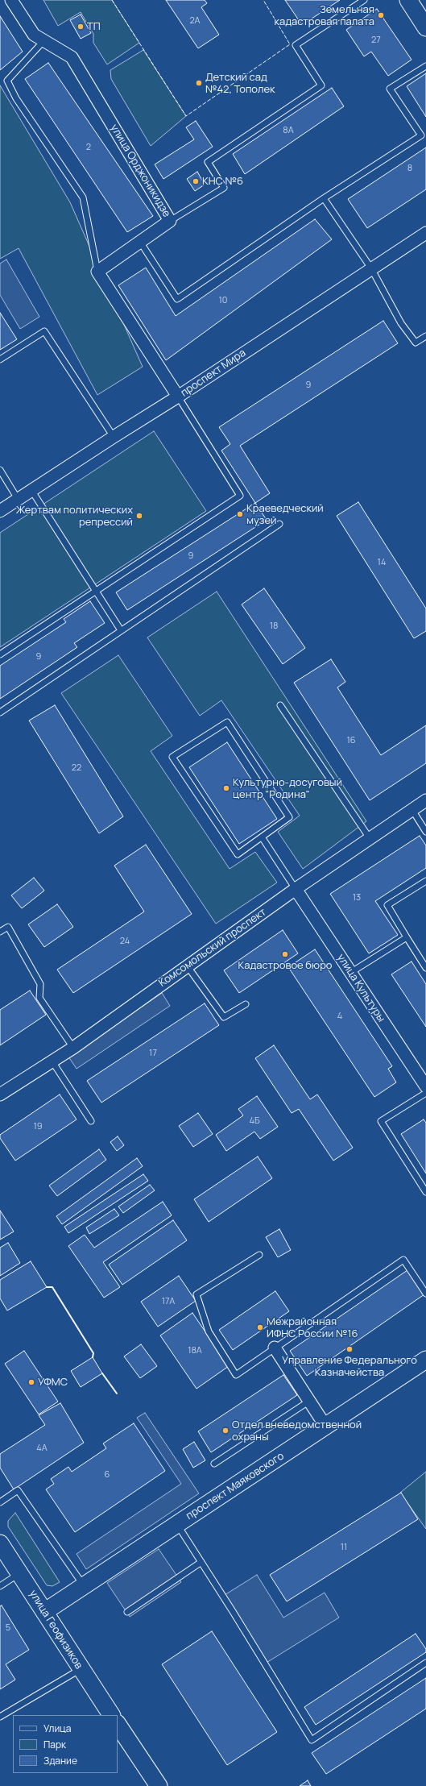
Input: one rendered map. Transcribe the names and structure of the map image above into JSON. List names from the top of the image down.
{
  "streets": {
    "street": [
      "улица Орджоникидзе",
      "проспект Мира",
      "Комсомольский проспект",
      "улица Культуры",
      "проспект Маяковского",
      "улица Геофизиков"
    ]
  },
  "crossings": [
    ["Комсомольский проспект", "улица Культуры"],
    ["проспект Маяковского", "улица Геофизиков"]
  ],
  "places": [
    "Земельная кадастровая палата",
    "ТП",
    "Детский сад №42, Тополек",
    "КНС №6",
    "Краеведческий музей",
    "Жертвам политических репрессий",
    "Культурно-досуговый центр \"Родина\"",
    "Кадастровое бюро",
    "Межрайонная ИФНС России №16",
    "Управление Федерального Казначейства",
    "УФМС",
    "Отдел вневедомственной охраны"
  ],
  "house_numbers": [
    "2А",
    "27",
    "8А",
    "2",
    "8",
    "10",
    "9",
    "9",
    "14",
    "18",
    "9",
    "16",
    "22",
    "13",
    "24",
    "4",
    "17",
    "4Б",
    "19",
    "17А",
    "18А",
    "4А",
    "6",
    "11",
    "5"
  ],
  "legend": ["Улица", "Парк", "Здание"]
}
